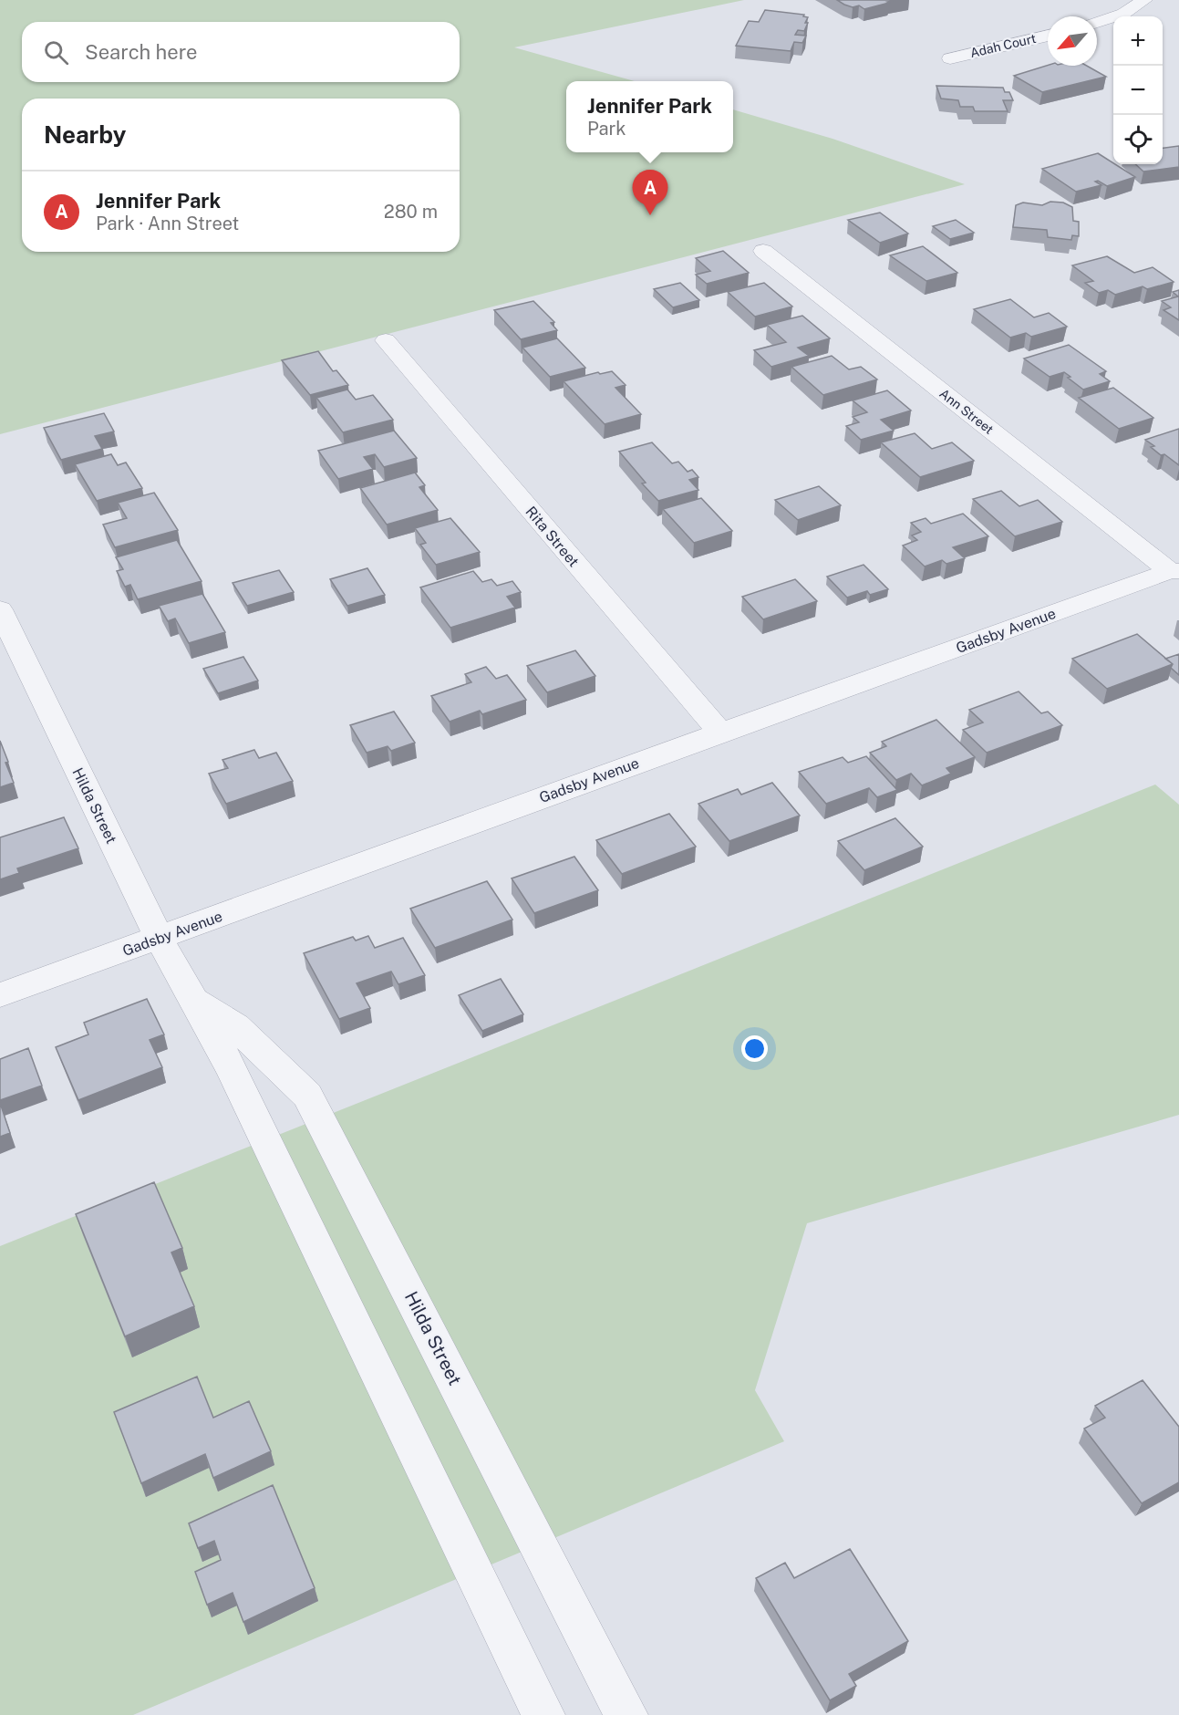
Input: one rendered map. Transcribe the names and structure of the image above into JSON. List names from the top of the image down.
{
  "streets": {
    "street": [
      "Adah Court",
      "Ann Street",
      "Rita Street",
      "Gadsby Avenue",
      "Hilda Street"
    ]
  },
  "crossings": [
    ["Ann Street", "Gadsby Avenue"],
    ["Rita Street", "Gadsby Avenue"],
    ["Gadsby Avenue", "Hilda Street"]
  ],
  "north": "bottom left",
  "page": {
    "map_buttons": ["+", "−"],
    "search": "Search here",
    "popup": ["Jennifer Park", "Park"],
    "heading": "Nearby",
    "pins": "A",
    "list": [
      {
        "mark": "A",
        "name": "Jennifer Park",
        "note": "Park · Ann Street",
        "value": "280 m"
      }
    ]
  }
}
